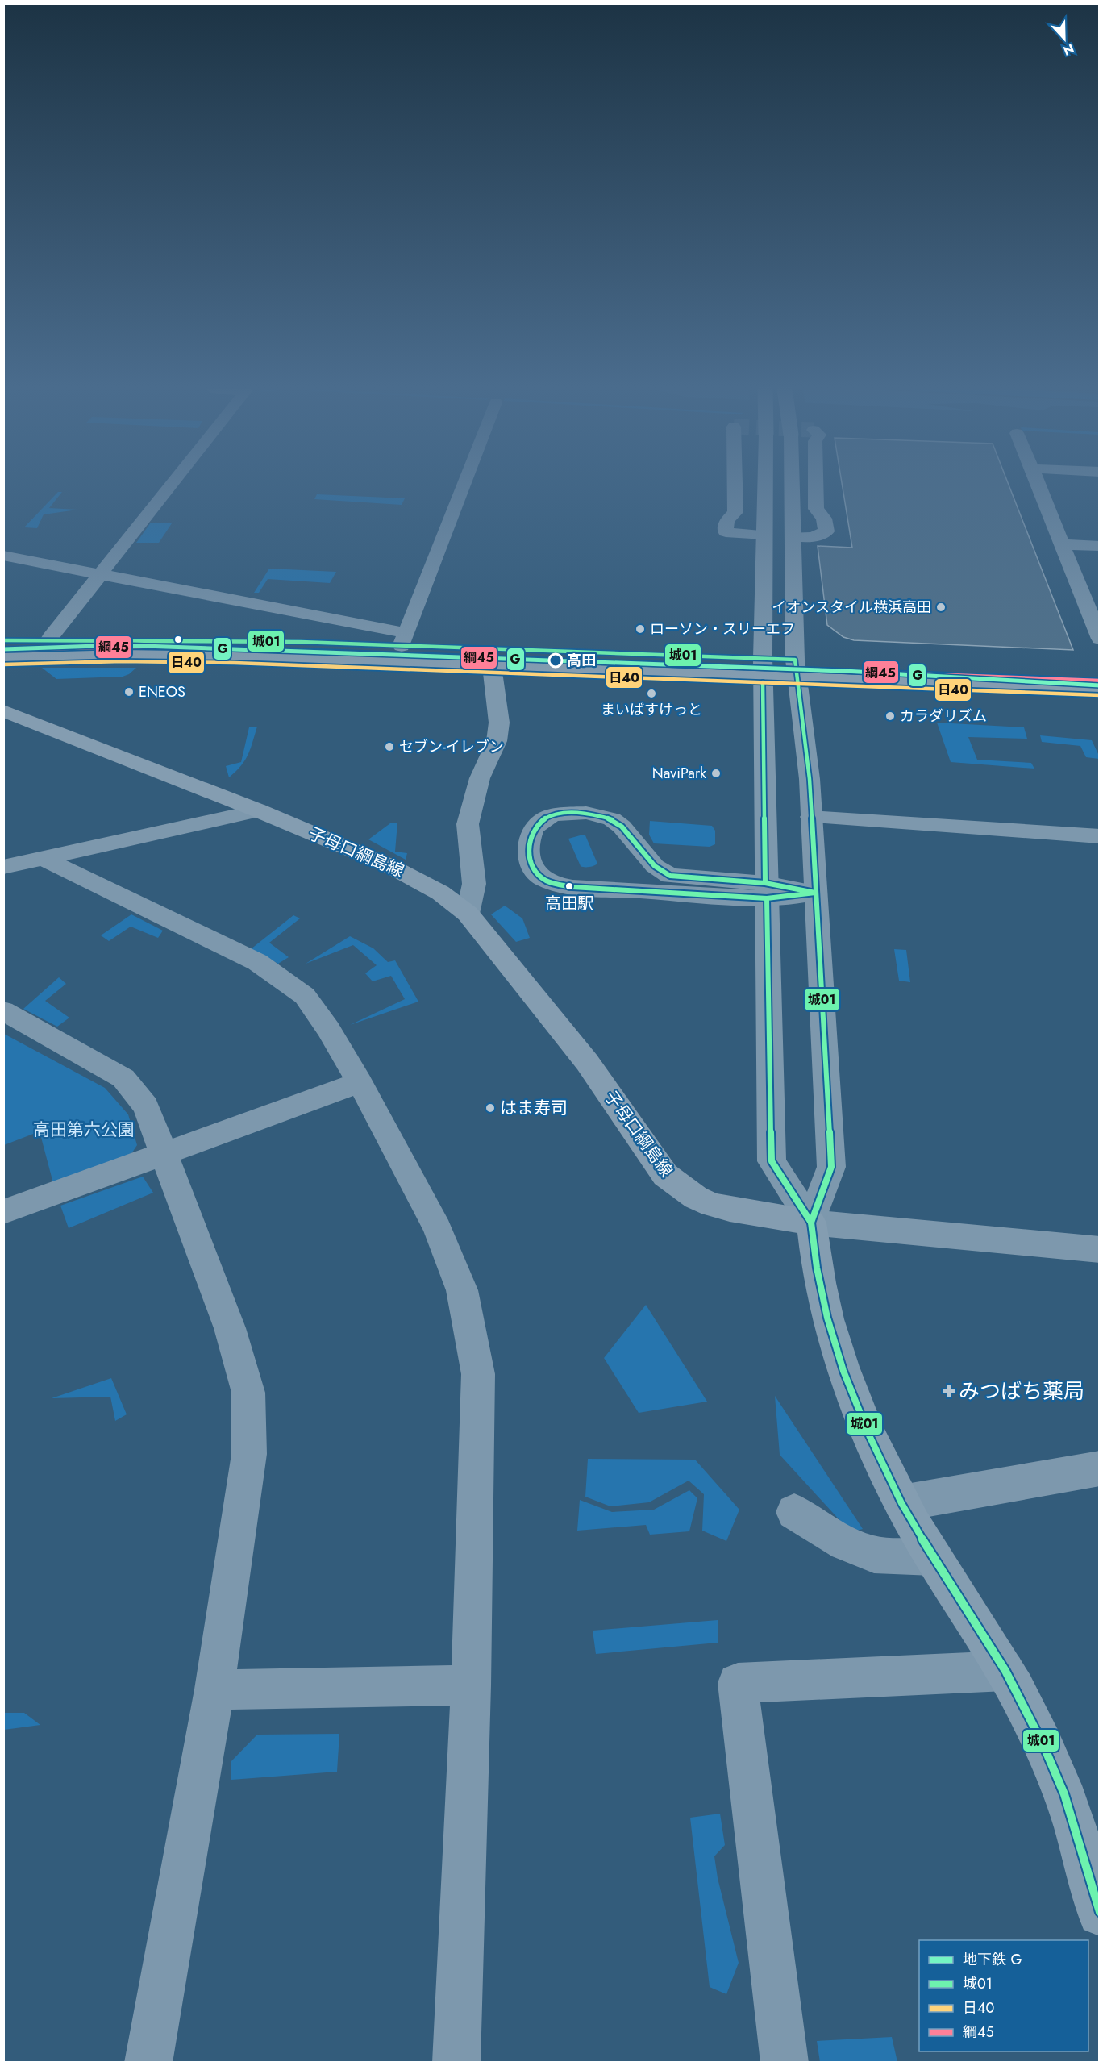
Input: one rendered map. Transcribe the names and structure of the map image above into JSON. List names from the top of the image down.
{
  "streets": {
    "main road": ["子母口綱島線"]
  },
  "parks": ["高田第六公園"],
  "places": {
    "other": [
      "イオンスタイル横浜高田",
      "ローソン・スリーエフ",
      "高田",
      "ENEOS",
      "まいばすけっと",
      "カラダリズム",
      "セブン-イレブン",
      "NaviPark",
      "高田駅",
      "はま寿司"
    ],
    "health": ["みつばち薬局"]
  },
  "lines": [
    "transit line 城01",
    "metro line G",
    "transit line 綱45",
    "transit line 日40"
  ],
  "legend": [
    "地下鉄 G",
    "城01",
    "日40",
    "綱45"
  ],
  "north": "bottom"
}
